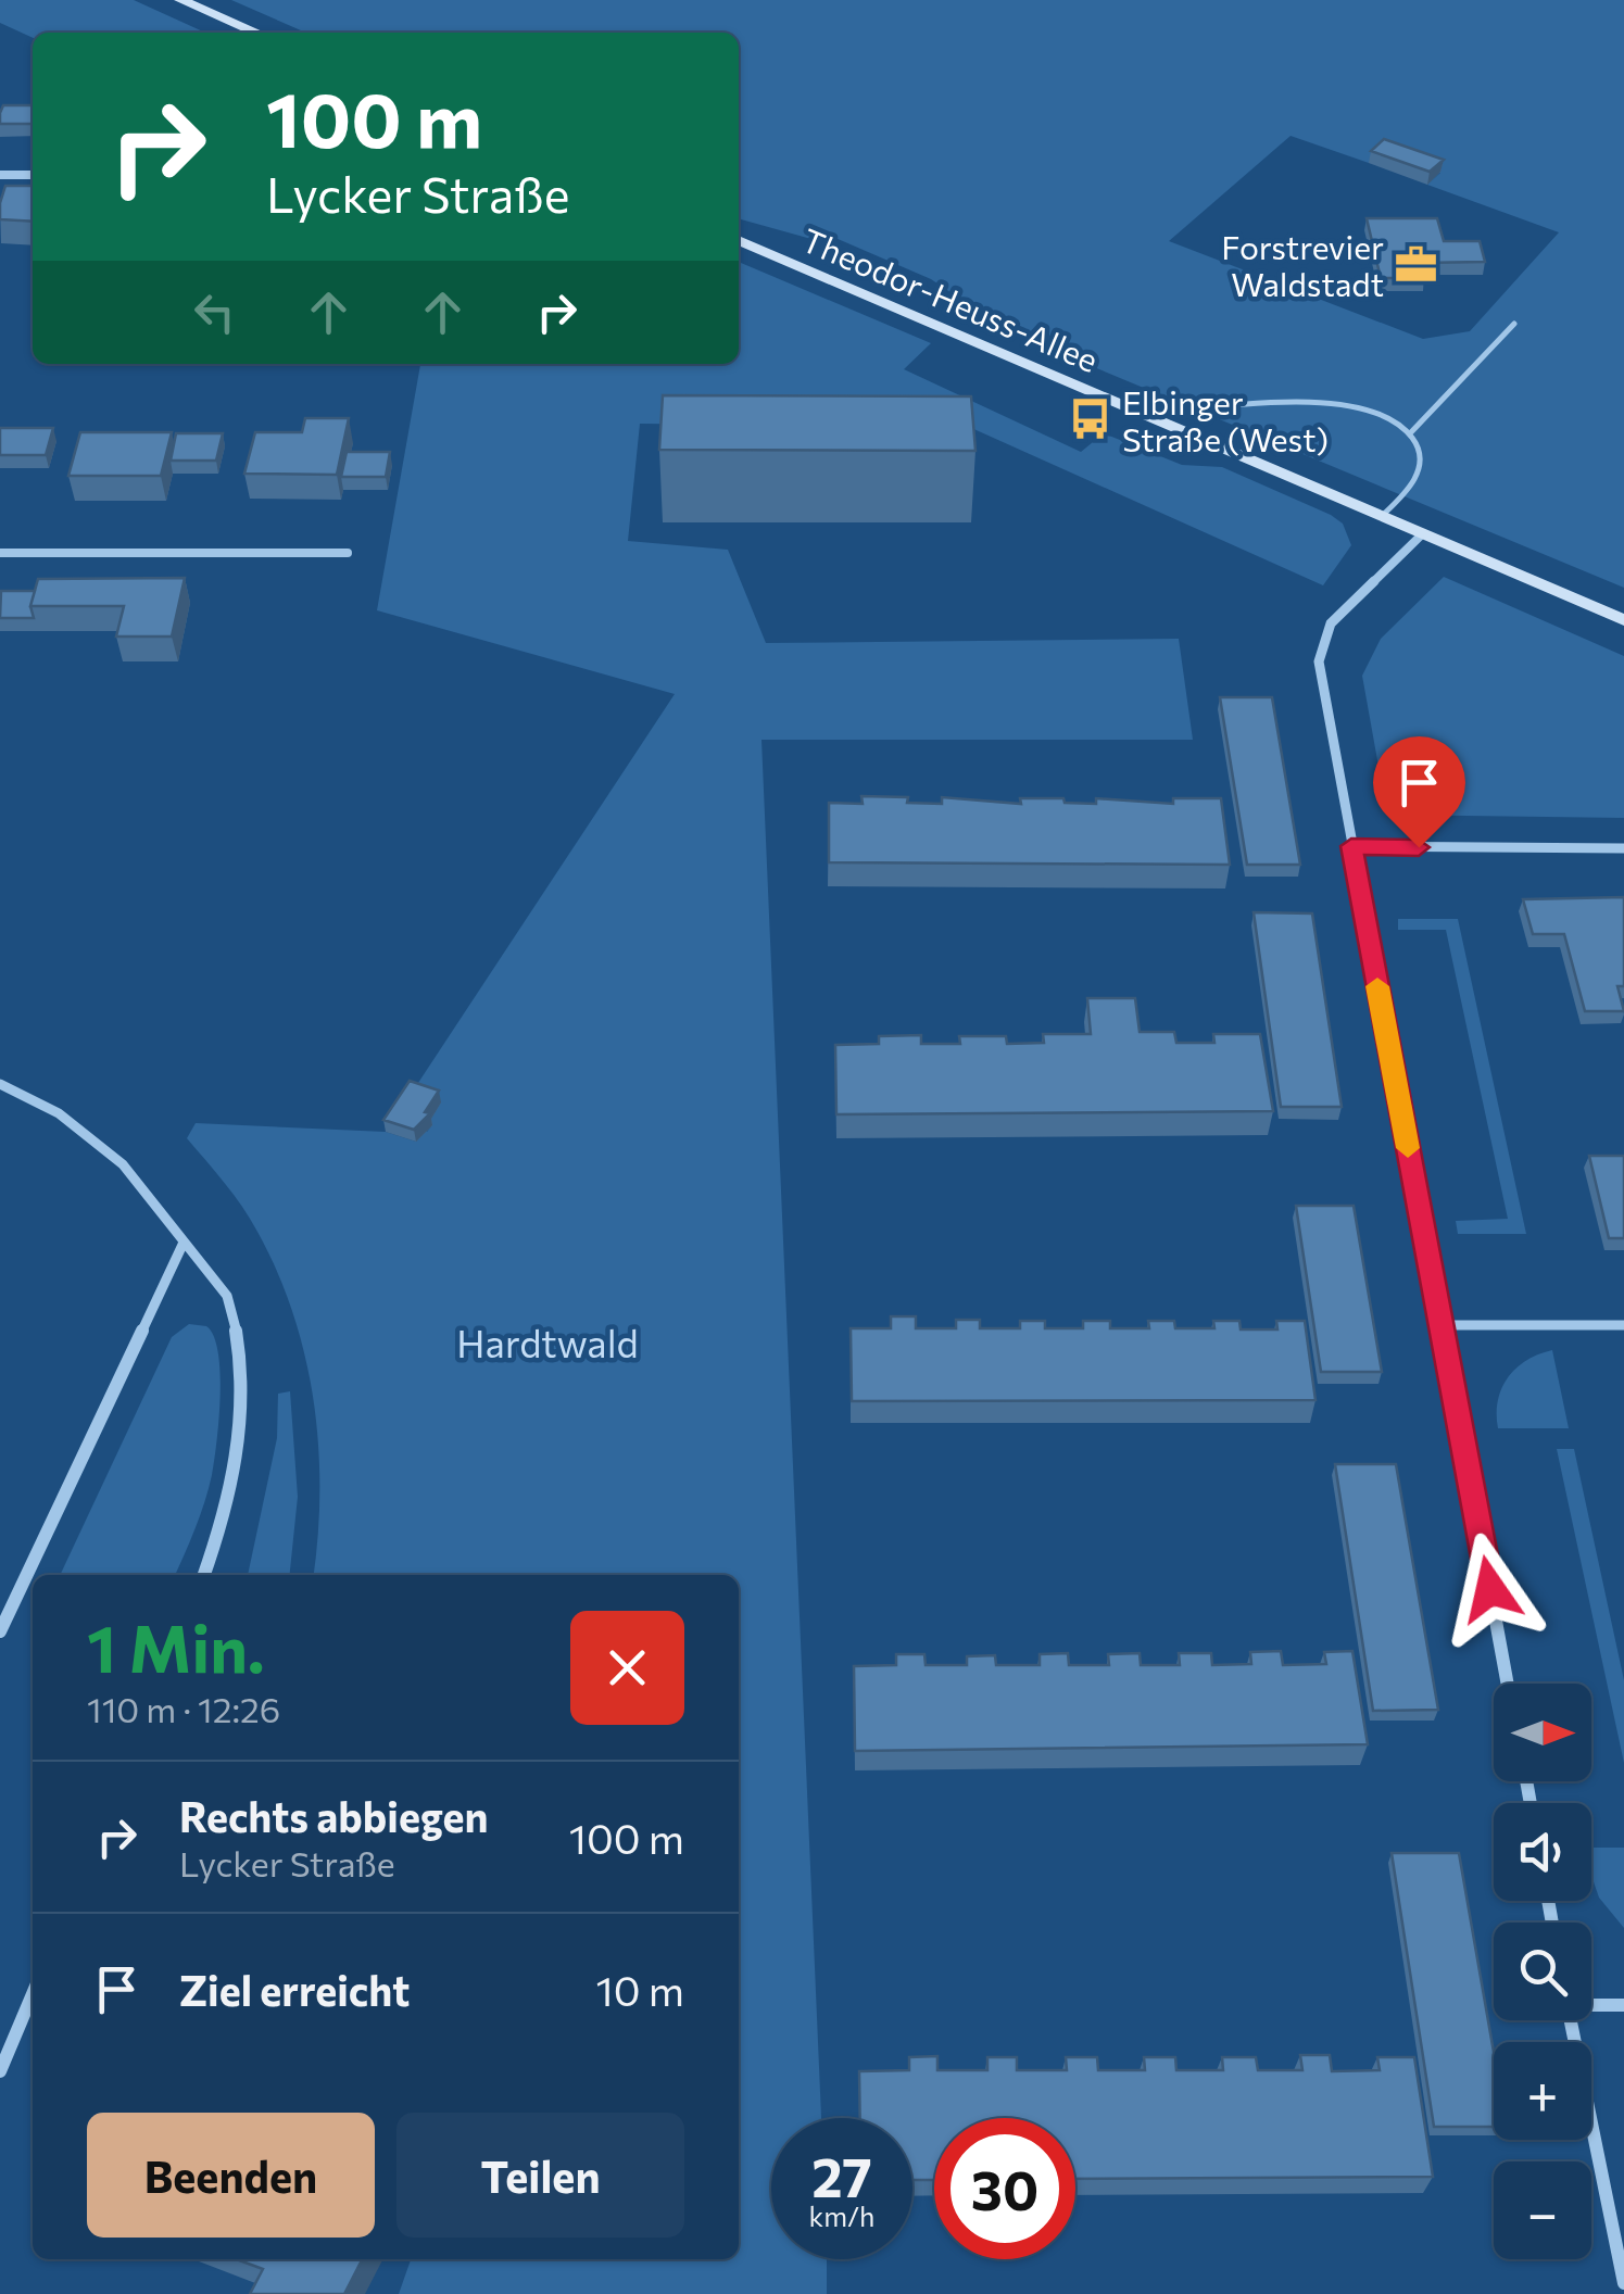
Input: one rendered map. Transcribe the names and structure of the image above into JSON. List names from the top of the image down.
{
  "streets": {
    "main road": ["Theodor-Heuss-Allee"]
  },
  "parks": ["Hardtwald"],
  "places": {
    "office": ["Forstrevier Waldstadt"],
    "bus stop": ["Elbinger Straße (West)"]
  },
  "north": "right",
  "page": {
    "turn": ["100 m", "Lycker Straße"],
    "heading": ["1 Min.", "110 m · 12:26"],
    "map_buttons": ["+", "−"],
    "list": [
      {
        "name": "Rechts abbiegen",
        "note": "Lycker Straße",
        "value": "100 m"
      },
      {
        "name": "Ziel erreicht",
        "value": "10 m"
      }
    ],
    "buttons": ["Beenden", "Teilen"],
    "speed": "27 km/h",
    "limit": "30"
  }
}
